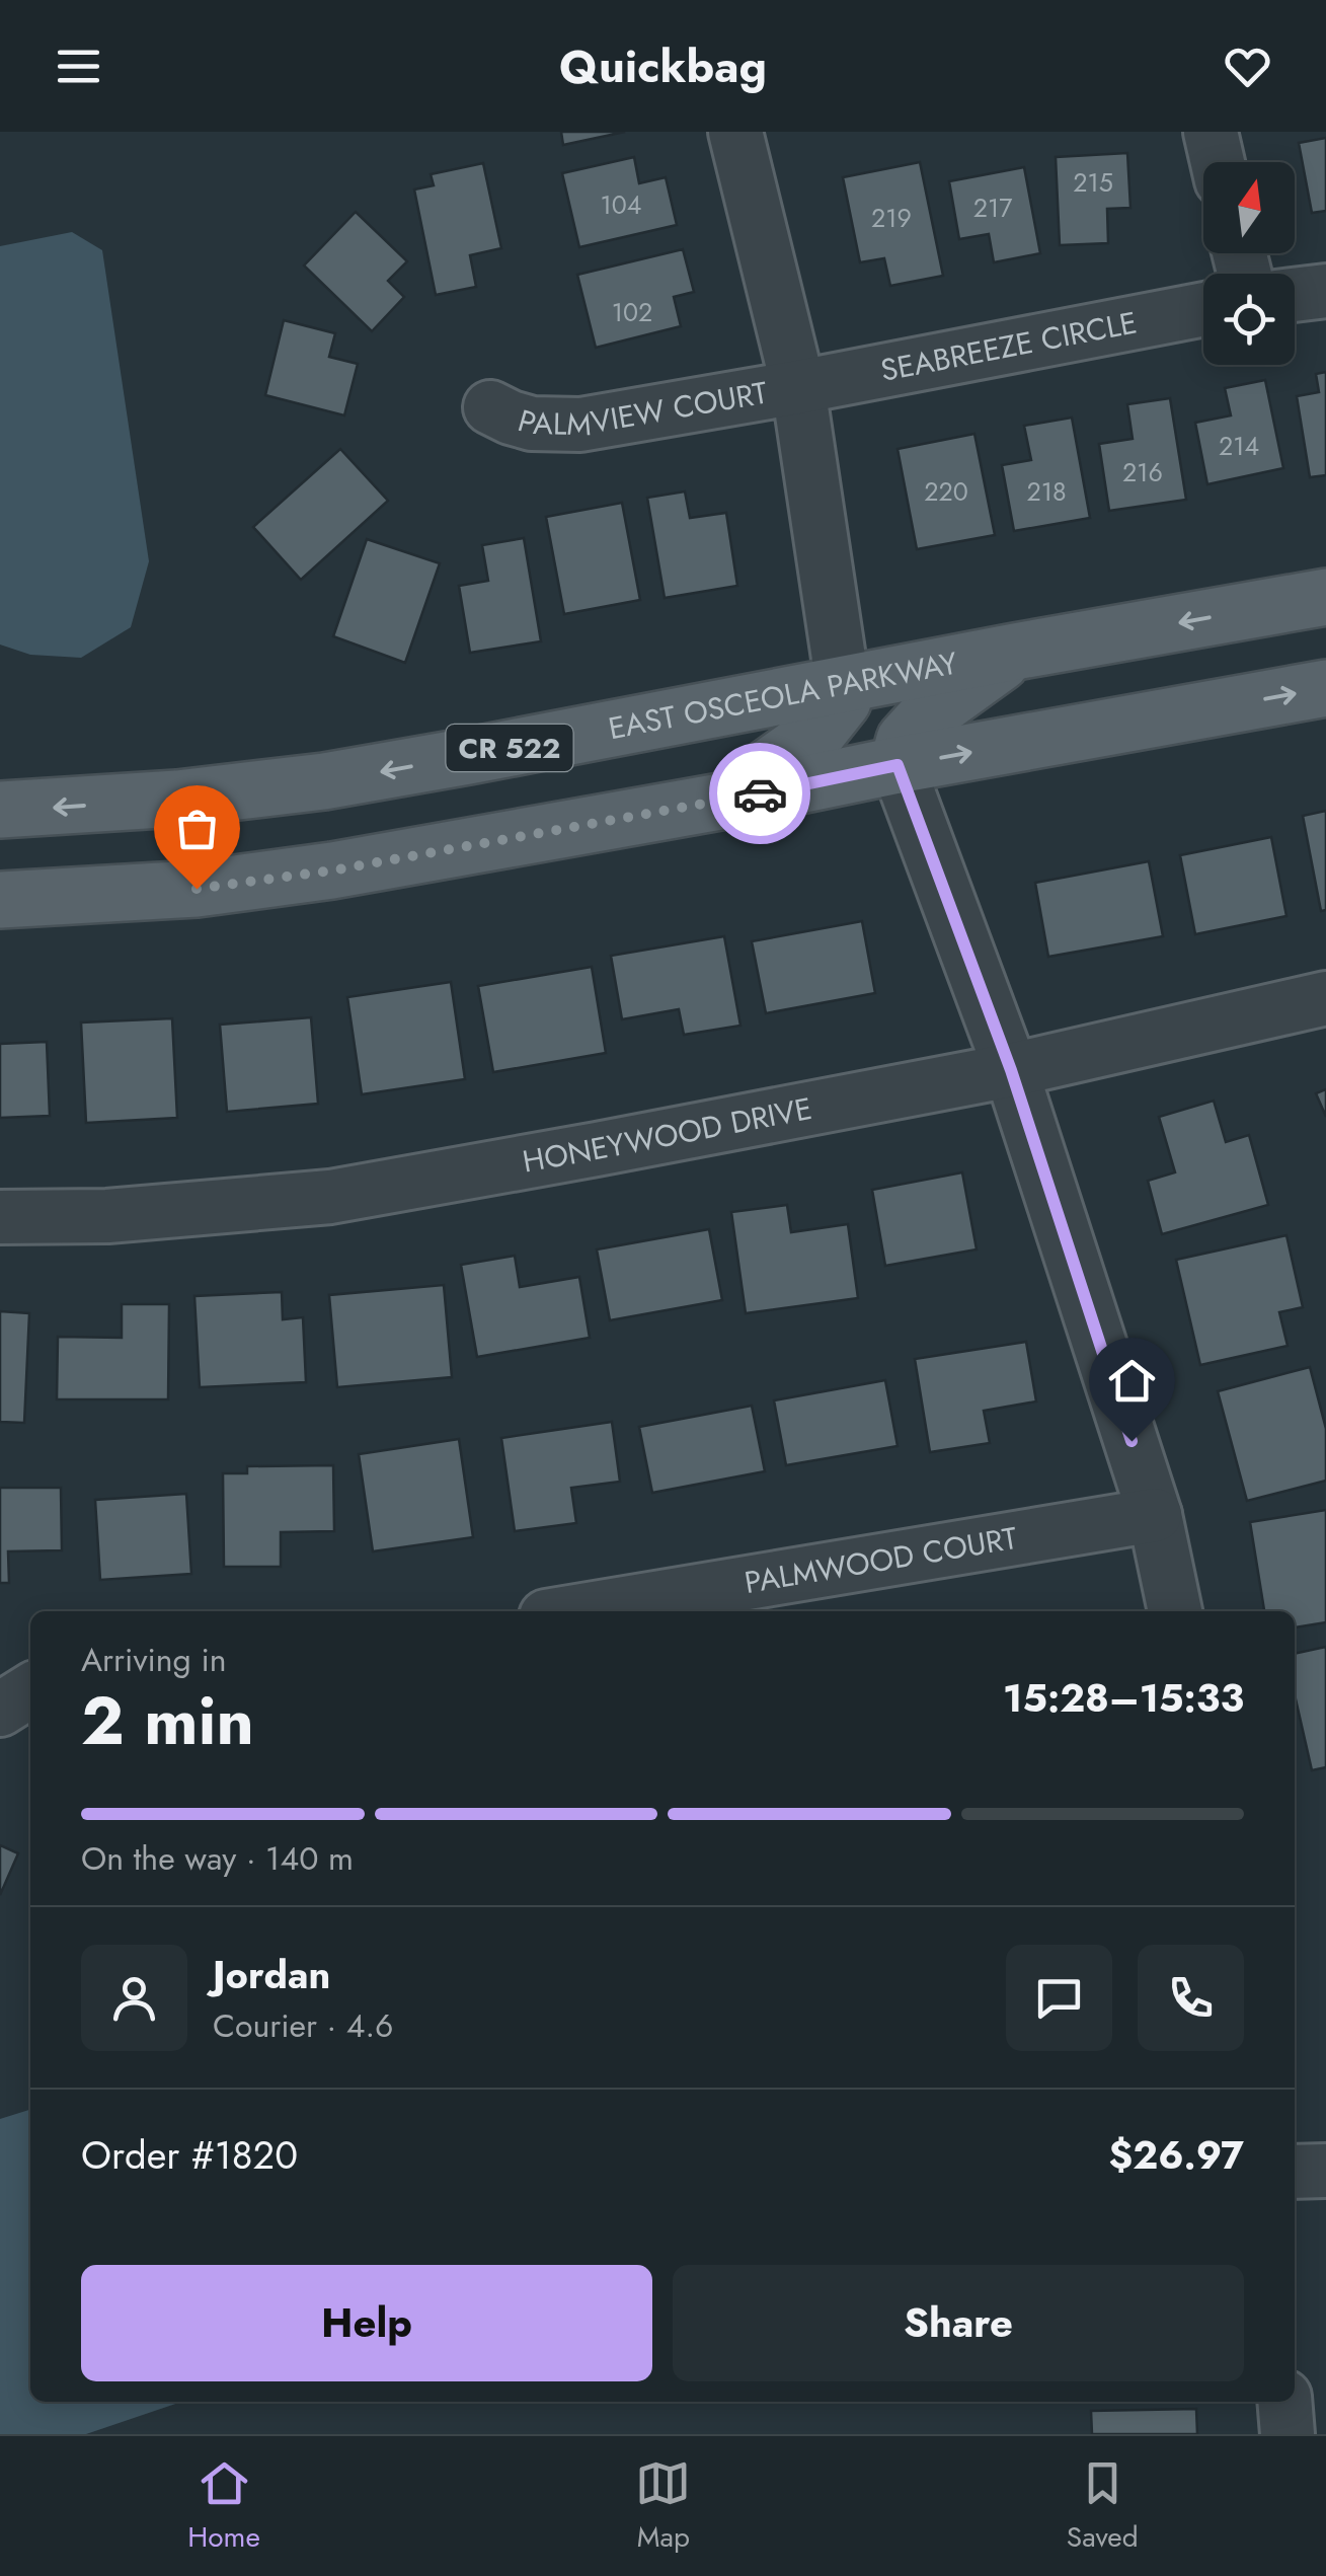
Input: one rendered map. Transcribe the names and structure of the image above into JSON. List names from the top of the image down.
{
  "streets": {
    "main road": ["EAST OSCEOLA PARKWAY", "CR 522"],
    "street": [
      "SEABREEZE CIRCLE",
      "PALMVIEW COURT",
      "HONEYWOOD DRIVE",
      "PALMWOOD COURT"
    ]
  },
  "crossings": [
    ["SEABREEZE CIRCLE", "PALMVIEW COURT"]
  ],
  "house_numbers": [
    "215",
    "104",
    "217",
    "219",
    "102",
    "214",
    "216",
    "220",
    "218"
  ],
  "north": "top",
  "page": {
    "header": "Quickbag",
    "heading": ["2 min", "Arriving in", "15:28–15:33"],
    "panel": [
      "Jordan",
      "Courier · 4.6",
      "Order #1820",
      "$26.97"
    ],
    "bar": "On the way · 140 m",
    "buttons": ["Help", "Share"],
    "tabs": ["Home", "Map", "Saved"]
  }
}
